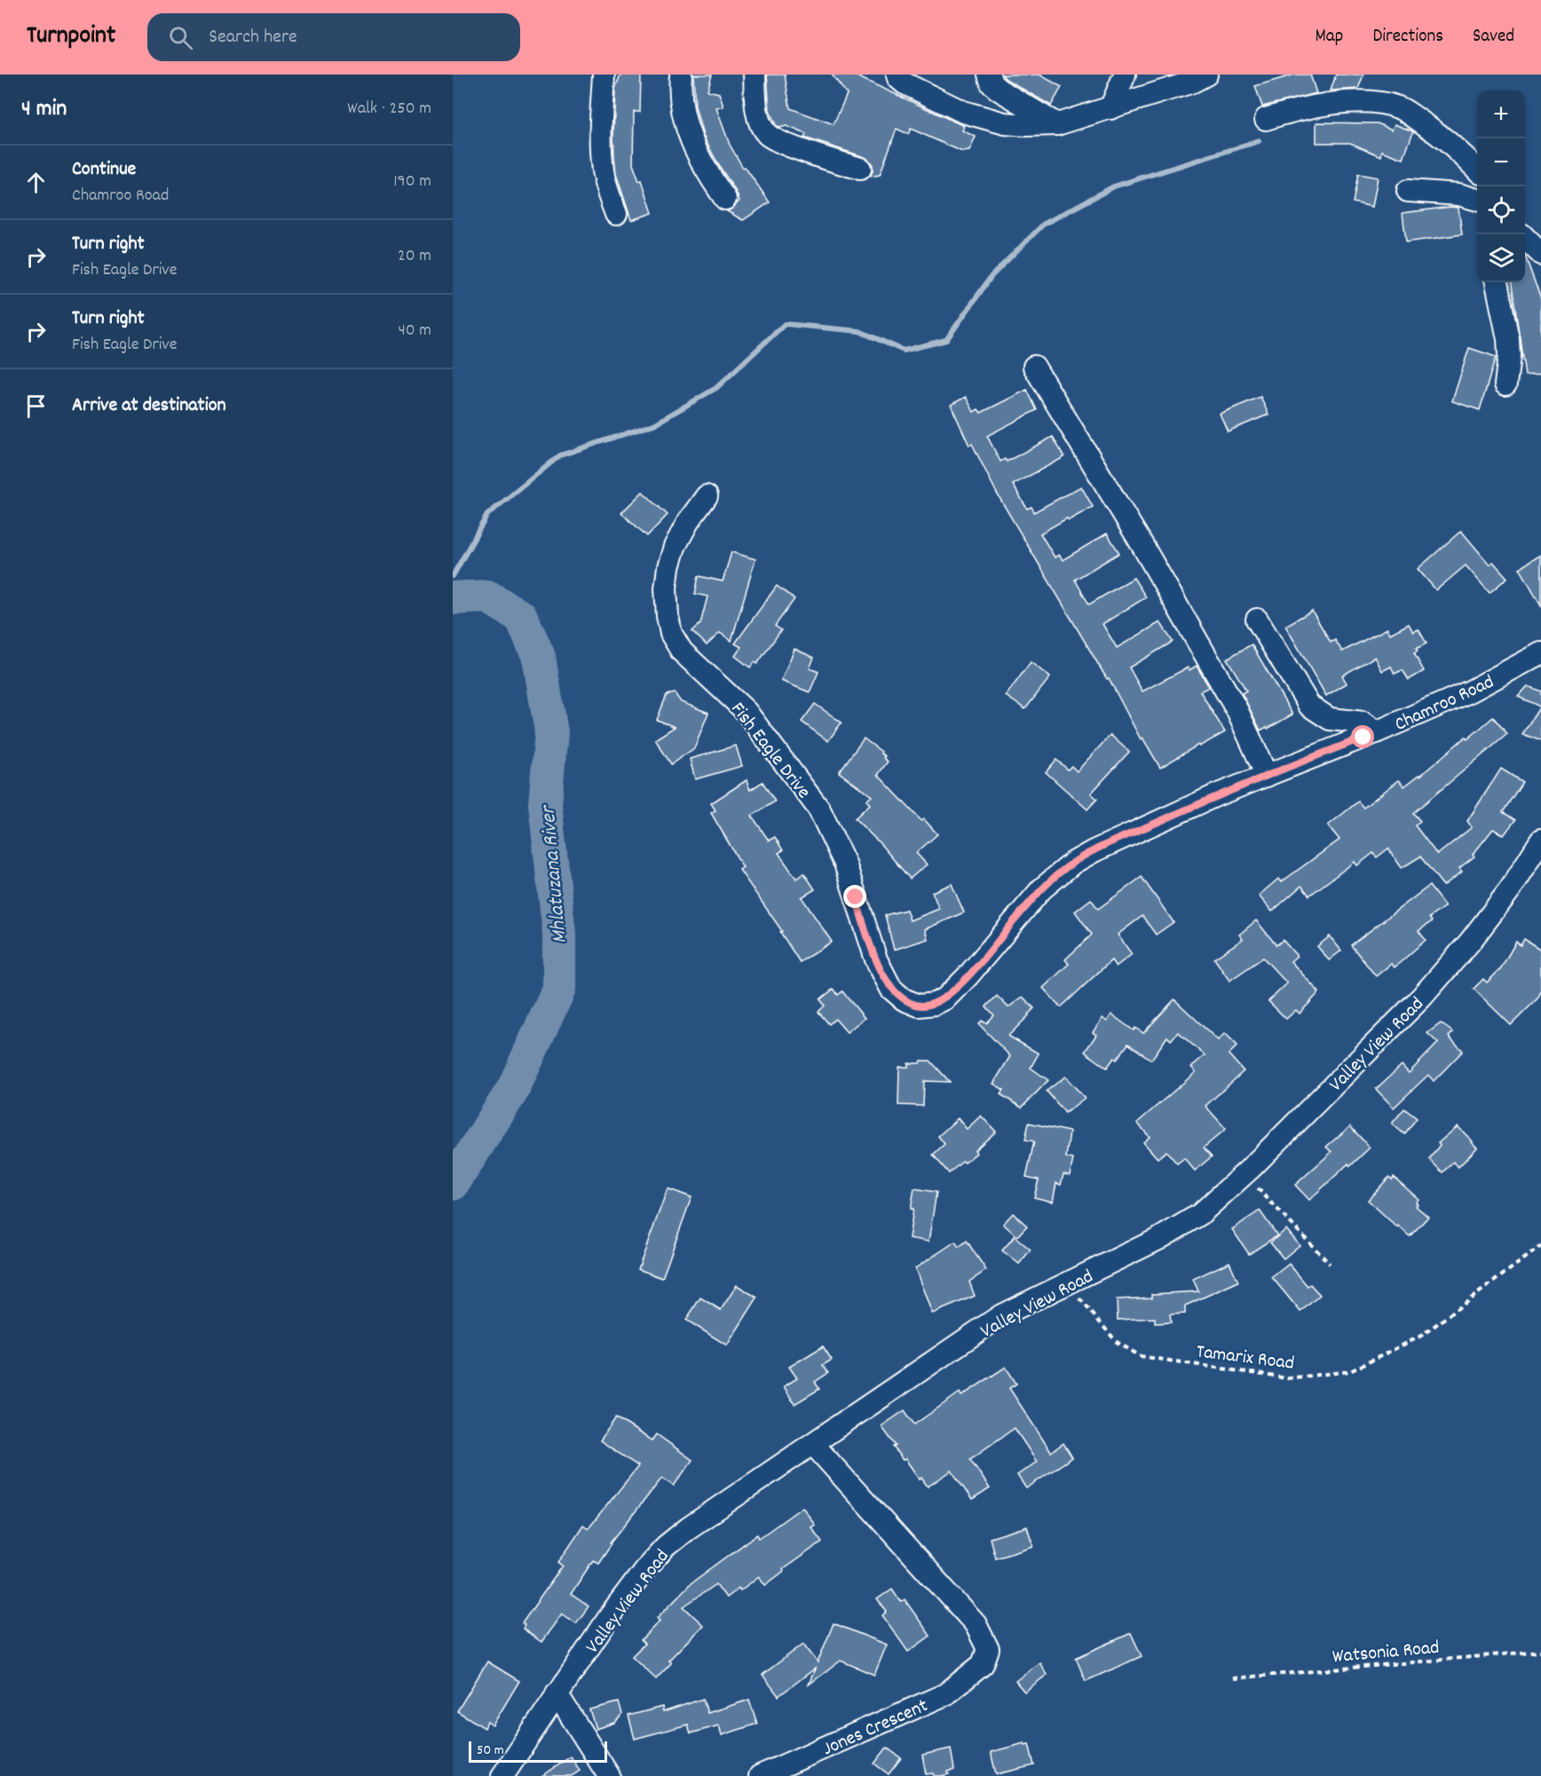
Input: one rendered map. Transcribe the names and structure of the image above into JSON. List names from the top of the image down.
{
  "streets": {
    "street": [
      "Chamroo Road",
      "Fish Eagle Drive",
      "Valley View Road",
      "Jones Crescent"
    ],
    "path": ["Tamarix Road", "Watsonia Road"]
  },
  "crossings": [
    ["Chamroo Road", "Fish Eagle Drive"],
    ["Valley View Road", "Tamarix Road"],
    ["Valley View Road", "Jones Crescent"]
  ],
  "water": ["Mhlatuzana River"],
  "scale_bar": "50 m",
  "page": {
    "header": "Turnpoint",
    "search": "Search here",
    "nav": ["Map", "Directions", "Saved"],
    "heading": ["4 min", "Walk · 250 m"],
    "map_buttons": ["+", "−"],
    "list": [
      ["Continue", "Chamroo Road", "190 m"],
      ["Turn right", "Fish Eagle Drive", "20 m"],
      ["Turn right", "Fish Eagle Drive", "40 m"],
      "Arrive at destination"
    ],
    "scale": "50 m"
  }
}
